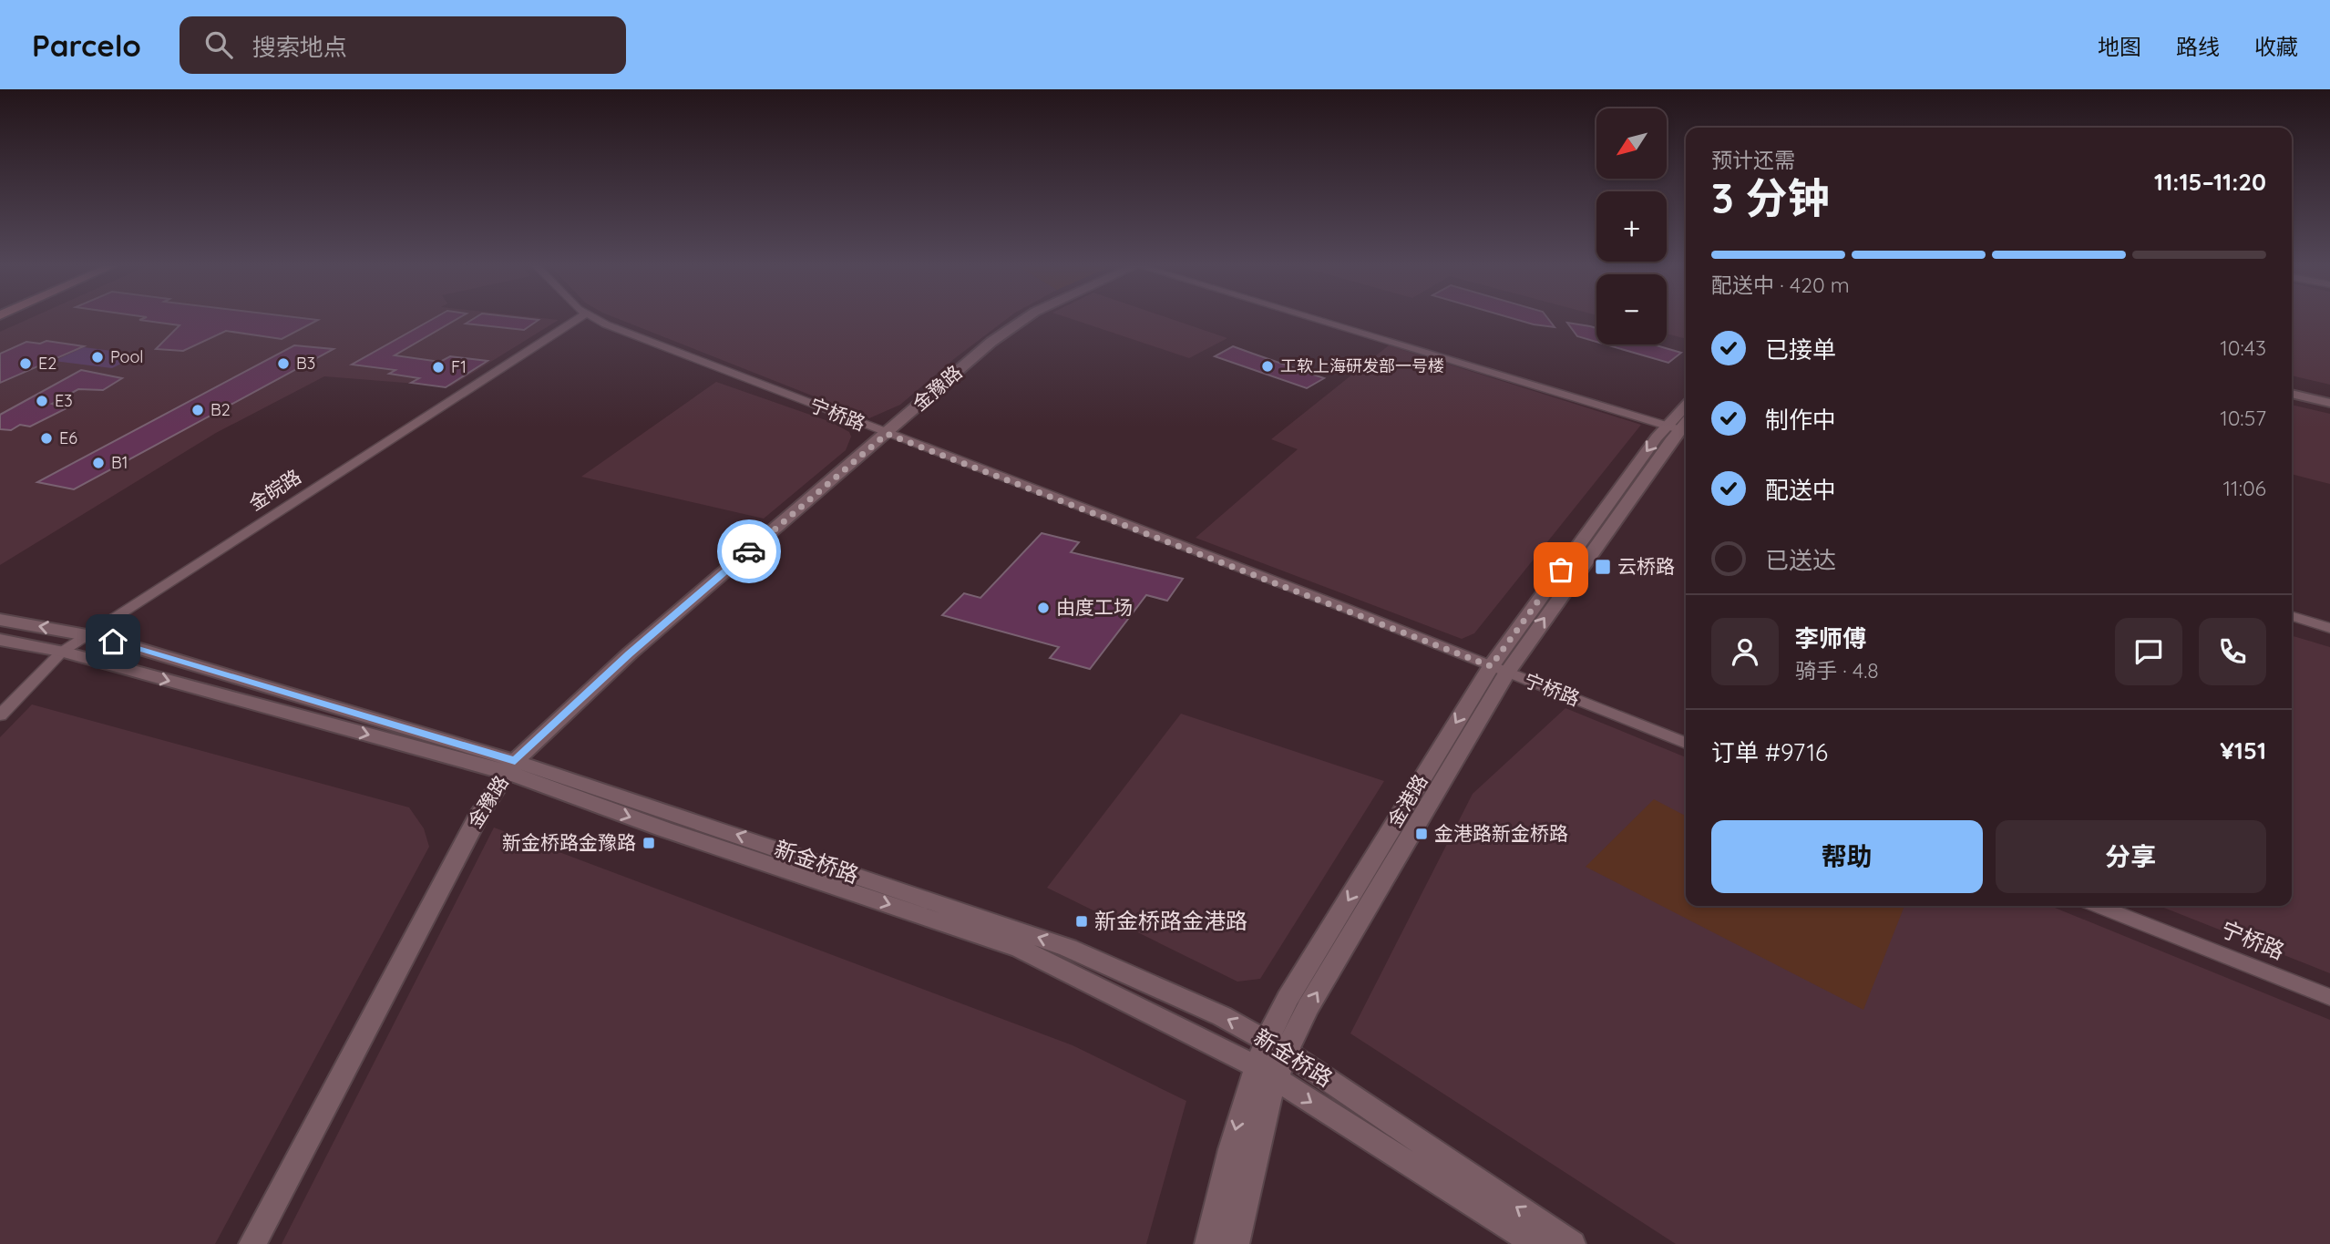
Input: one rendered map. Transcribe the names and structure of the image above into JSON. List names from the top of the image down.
{
  "streets": {
    "street": [
      "金豫路",
      "宁桥路",
      "金皖路",
      "金港路",
      "新金桥路"
    ]
  },
  "crossings": [
    ["金豫路", "宁桥路"],
    ["金豫路", "新金桥路"],
    ["宁桥路", "金港路"],
    ["金皖路", "新金桥路"],
    ["金港路", "新金桥路"]
  ],
  "places": {
    "other": [
      "Pool",
      "E2",
      "B3",
      "工软上海研发部一号楼",
      "F1",
      "E3",
      "B2",
      "E6",
      "B1",
      "由度工场"
    ],
    "transit": [
      "云桥路",
      "金港路新金桥路",
      "新金桥路金豫路",
      "新金桥路金港路"
    ]
  },
  "north": "bottom left",
  "page": {
    "header": "Parcelo",
    "search": "搜索地点",
    "nav": ["地图", "路线", "收藏"],
    "map_buttons": ["+", "−"],
    "heading": ["3 分钟", "预计还需", "11:15–11:20"],
    "panel": [
      "李师傅",
      "骑手 · 4.8",
      "订单 #9716",
      "¥151"
    ],
    "bar": "配送中 · 420 m",
    "list": [
      ["已接单", "10:43"],
      ["制作中", "10:57"],
      ["配送中", "11:06"],
      "已送达"
    ],
    "buttons": ["帮助", "分享"]
  }
}
